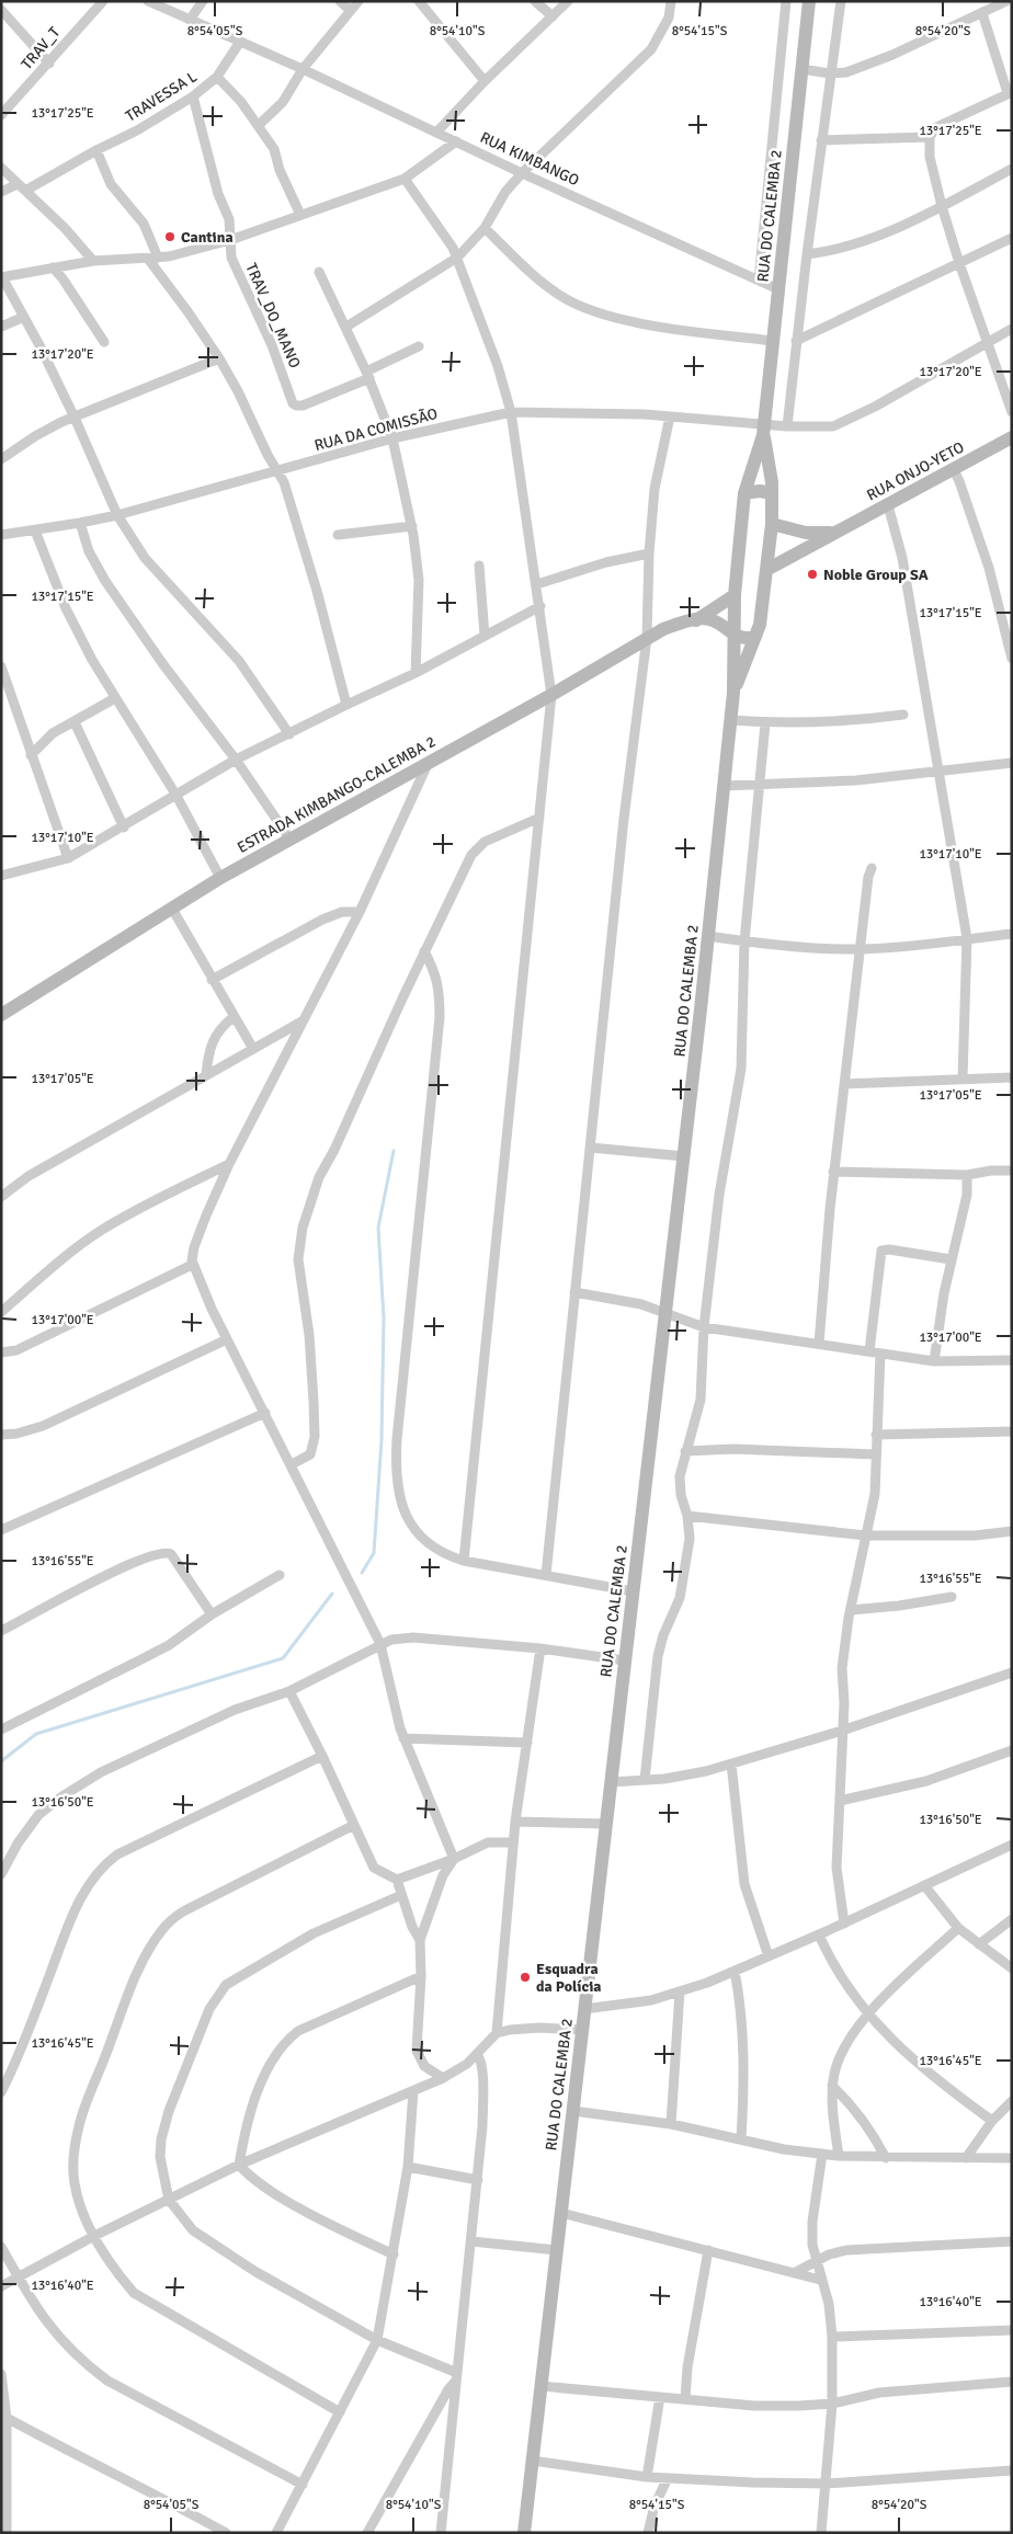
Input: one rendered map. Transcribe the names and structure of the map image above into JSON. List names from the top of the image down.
{
  "streets": {
    "main road": ["RUA DO CALEMBA 2", "RUA ONJO-YETO", "ESTRADA KIMBANGO-CALEMBA 2"],
    "street": [
      "TRAV_T",
      "TRAVESSA L",
      "RUA KIMBANGO",
      "TRAV_DO_MANO",
      "RUA DA COMISSÃO"
    ]
  },
  "crossings": [
    ["TRAVESSA L", "RUA KIMBANGO"],
    ["TRAVESSA L", "TRAV_DO_MANO"],
    ["RUA KIMBANGO", "RUA DO CALEMBA 2"],
    ["RUA DO CALEMBA 2", "RUA DA COMISSÃO"],
    ["RUA DO CALEMBA 2", "RUA ONJO-YETO"]
  ],
  "places": ["Cantina", "Noble Group SA", "Esquadra da Polícia"],
  "coordinates": [
    "8°54'05\"S",
    "8°54'10\"S",
    "8°54'15\"S",
    "8°54'20\"S",
    "13°17'25\"E",
    "13°17'20\"E",
    "13°17'15\"E",
    "13°17'10\"E",
    "13°17'05\"E",
    "13°17'00\"E",
    "13°16'55\"E",
    "13°16'50\"E",
    "13°16'45\"E",
    "13°16'40\"E"
  ]
}
